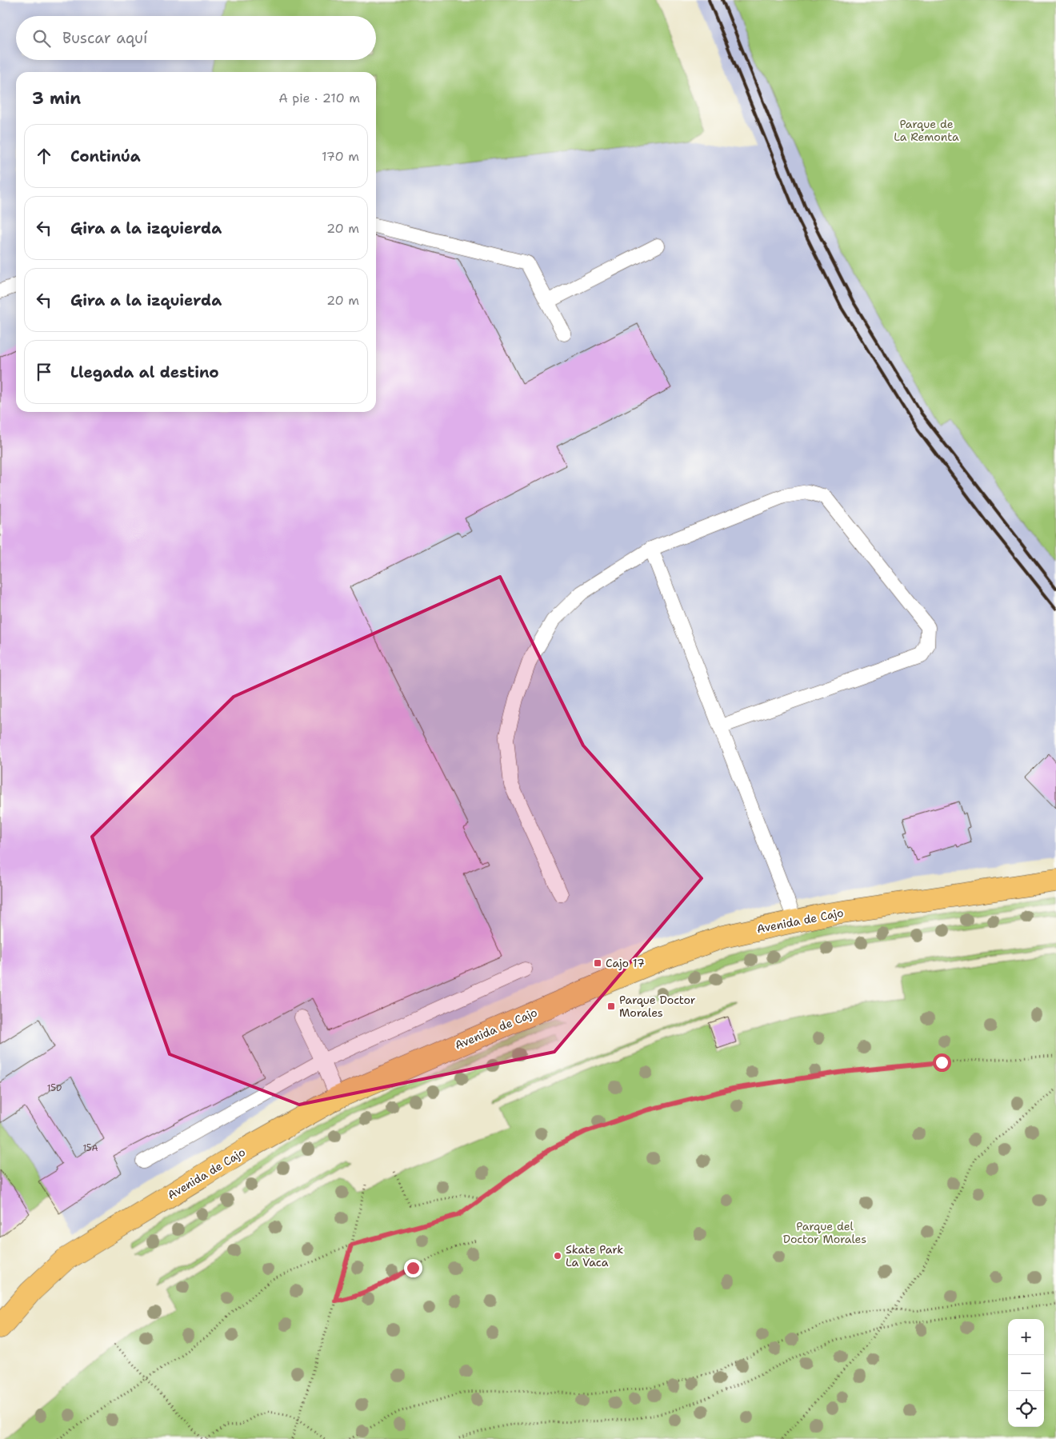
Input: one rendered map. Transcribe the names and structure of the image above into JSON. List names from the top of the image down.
{
  "streets": {
    "highway": ["Avenida de Cajo"]
  },
  "parks": ["Parque de La Remonta", "Parque del Doctor Morales"],
  "places": {
    "transit": ["Cajo 17", "Parque Doctor Morales"],
    "other": ["Skate Park La Vaca"]
  },
  "house_numbers": ["15D", "15A"],
  "page": {
    "search": "Buscar aquí",
    "heading": ["3 min", "A pie · 210 m"],
    "list": [
      ["Continúa", "170 m"],
      ["Gira a la izquierda", "20 m"],
      ["Gira a la izquierda", "20 m"],
      "Llegada al destino"
    ],
    "map_buttons": ["+", "−"]
  }
}
